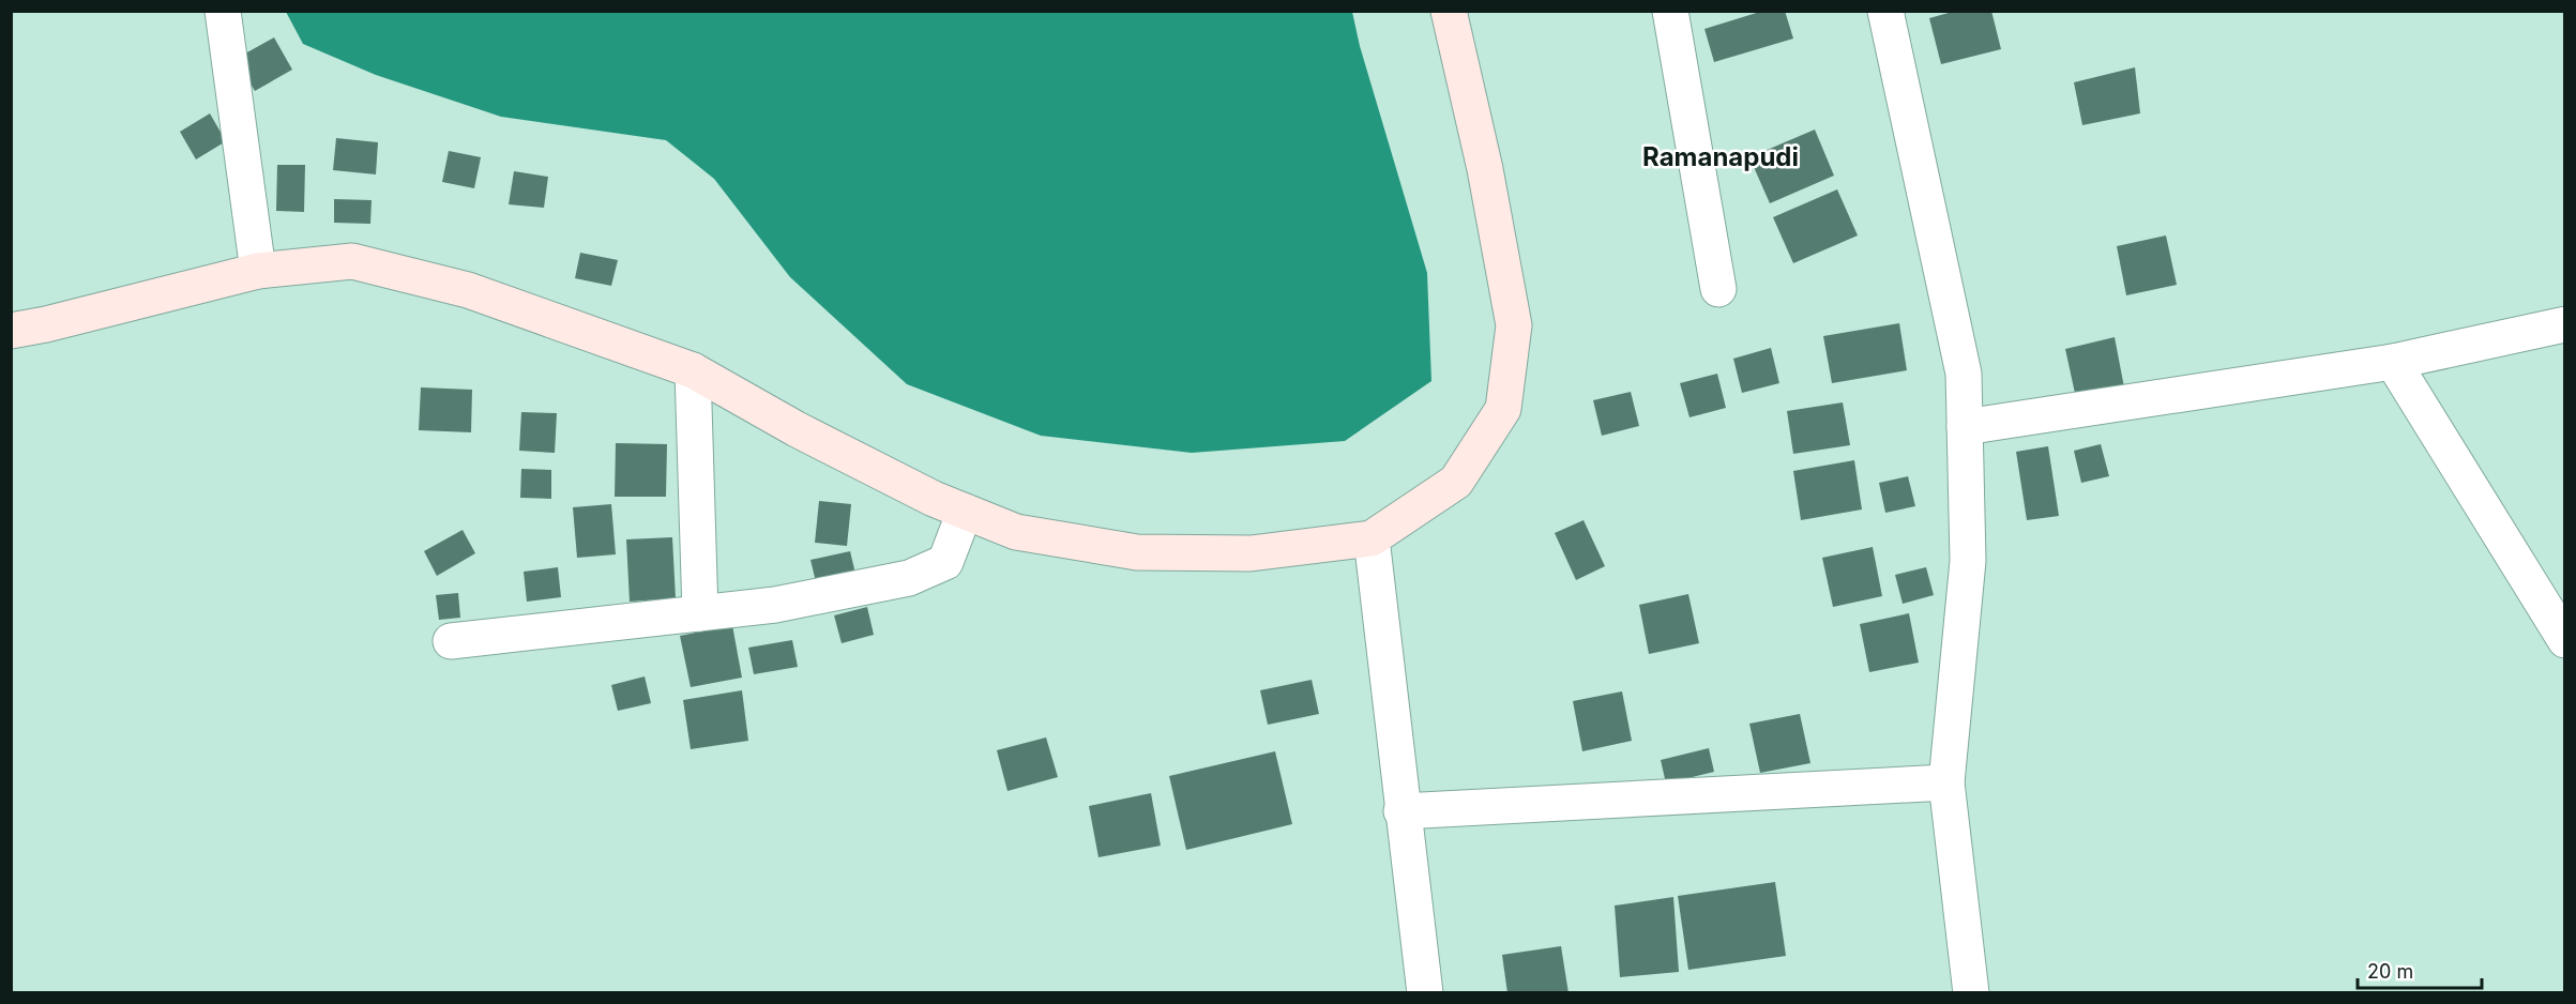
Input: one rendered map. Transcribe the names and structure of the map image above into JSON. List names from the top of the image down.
{
  "districts": ["Ramanapudi"],
  "scale_bar": "20 m"
}
